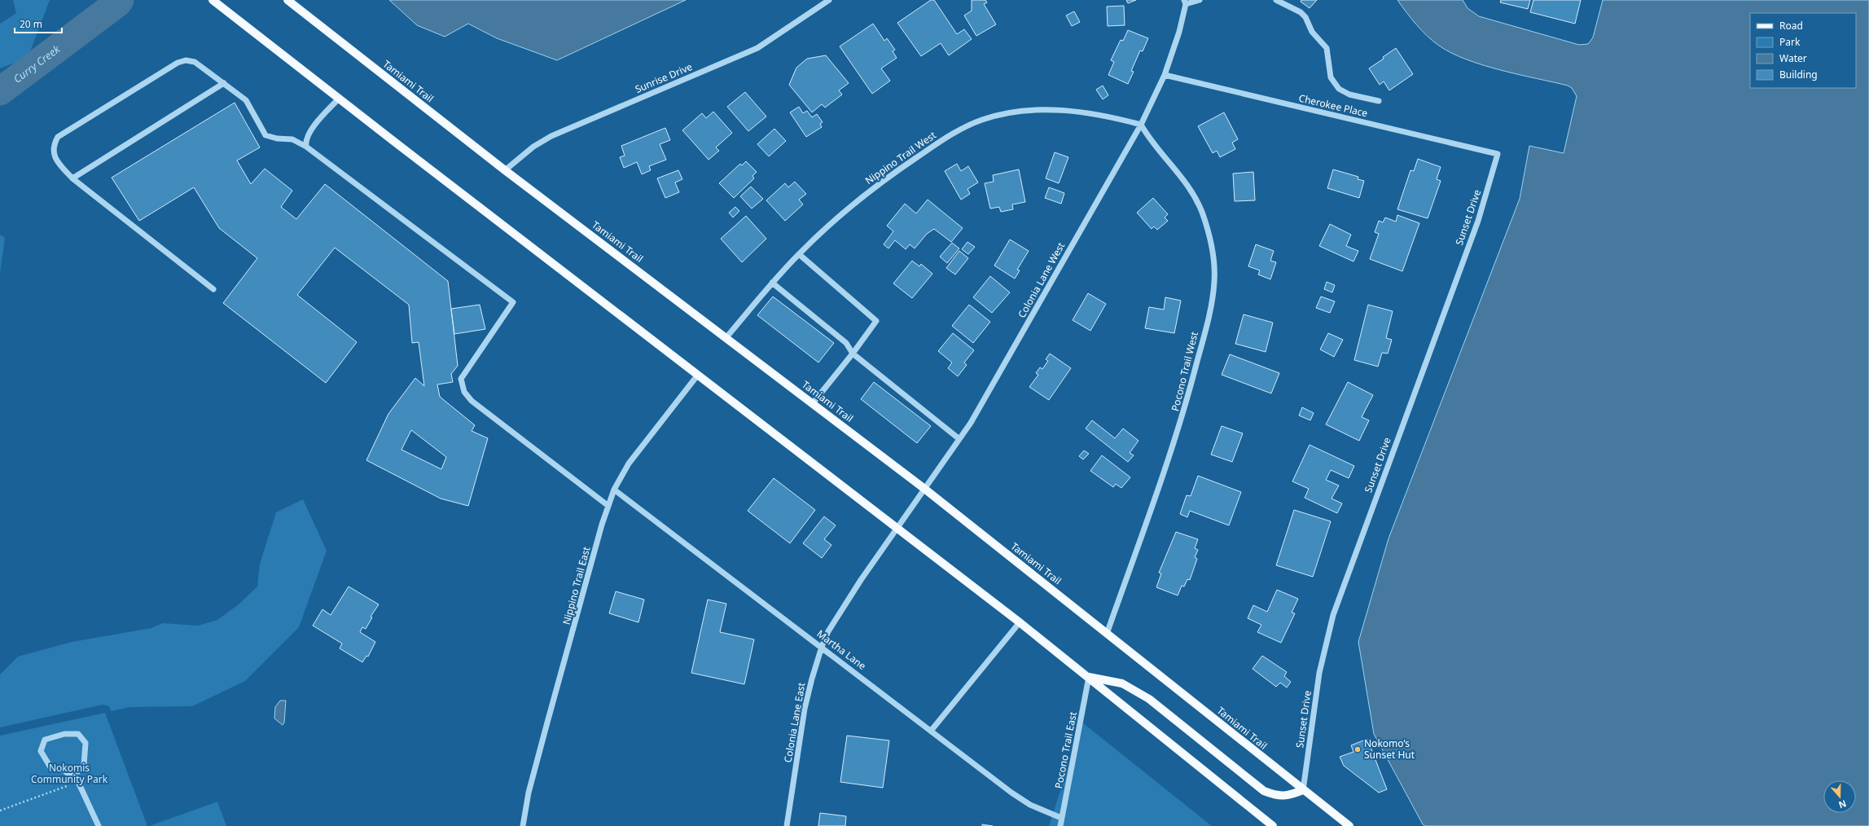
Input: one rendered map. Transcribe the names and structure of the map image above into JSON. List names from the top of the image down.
{
  "streets": {
    "main road": ["Tamiami Trail"],
    "street": [
      "Sunrise Drive",
      "Cherokee Place",
      "Nippino Trail West",
      "Sunset Drive",
      "Colonia Lane West",
      "Pocono Trail West",
      "Nippino Trail East",
      "Martha Lane",
      "Colonia Lane East",
      "Pocono Trail East"
    ]
  },
  "crossings": [
    ["Sunrise Drive", "Tamiami Trail"],
    ["Tamiami Trail", "Nippino Trail West"],
    ["Tamiami Trail", "Sunset Drive"],
    ["Tamiami Trail", "Colonia Lane West"],
    ["Tamiami Trail", "Pocono Trail West"],
    ["Cherokee Place", "Sunset Drive"],
    ["Cherokee Place", "Colonia Lane West"],
    ["Nippino Trail West", "Colonia Lane West"],
    ["Nippino Trail West", "Pocono Trail West"],
    ["Colonia Lane West", "Pocono Trail West"],
    ["Colonia Lane West", "Colonia Lane East"],
    ["Nippino Trail East", "Martha Lane"],
    ["Martha Lane", "Colonia Lane East"],
    ["Martha Lane", "Pocono Trail East"]
  ],
  "water": ["Curry Creek"],
  "parks": ["Nokomis Community Park"],
  "places": ["Nokomo’s Sunset Hut"],
  "legend": [
    "Road",
    "Park",
    "Water",
    "Building"
  ],
  "scale_bar": "20 m",
  "north": "bottom"
}
